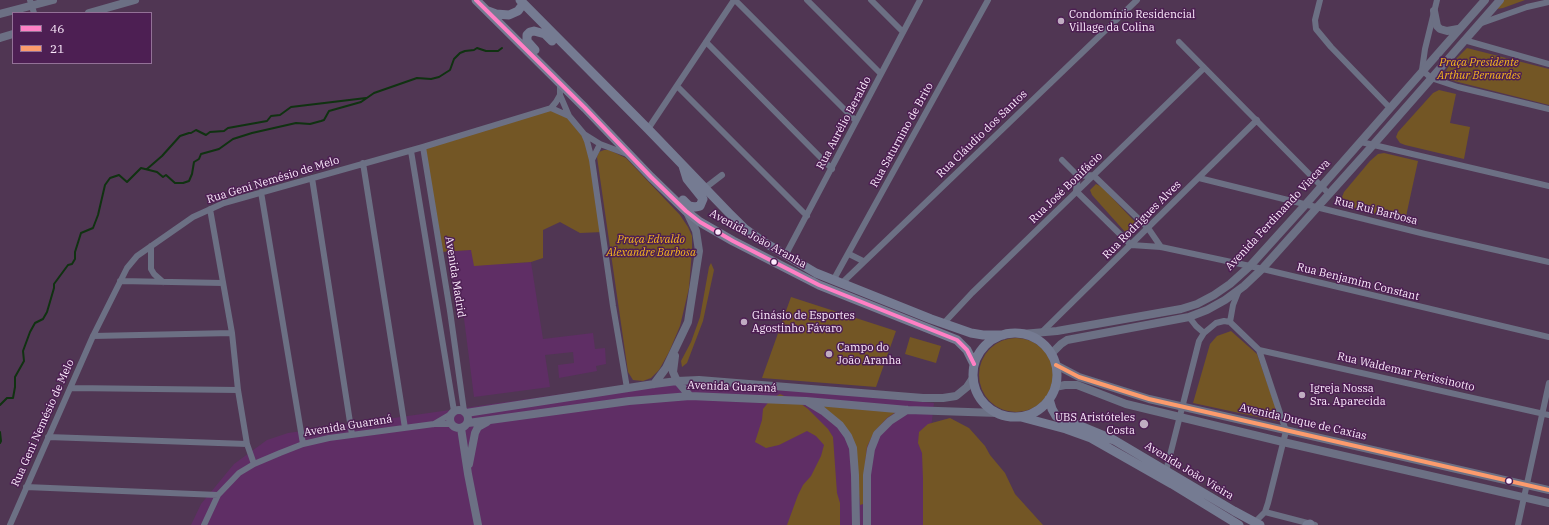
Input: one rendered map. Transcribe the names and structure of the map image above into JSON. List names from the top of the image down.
{
  "streets": {
    "main road": ["Avenida João Aranha", "Avenida João Vieira"],
    "street": [
      "Rua Aurélio Beraldo",
      "Rua Cláudio dos Santos",
      "Rua Saturnino de Brito",
      "Rua Geni Nemésio de Melo",
      "Rua José Bonifácio",
      "Rua Rui Barbosa",
      "Avenida Ferdinando Viacava",
      "Rua Rodrigues Alves",
      "Avenida Madrid",
      "Rua Benjamim Constant",
      "Rua Waldemar Perissinotto",
      "Avenida Guaraná",
      "Avenida Duque de Caxias"
    ]
  },
  "crossings": [
    ["Rua Aurélio Beraldo", "Avenida João Aranha"],
    ["Rua Cláudio dos Santos", "Rua Saturnino de Brito"],
    ["Rua Cláudio dos Santos", "Avenida João Aranha"],
    ["Rua Saturnino de Brito", "Avenida João Aranha"],
    ["Rua Geni Nemésio de Melo", "Avenida Madrid"],
    ["Rua José Bonifácio", "Avenida João Aranha"],
    ["Rua Rui Barbosa", "Avenida Ferdinando Viacava"],
    ["Rua Rui Barbosa", "Rua Rodrigues Alves"],
    ["Avenida Ferdinando Viacava", "Rua Rodrigues Alves"],
    ["Avenida Ferdinando Viacava", "Avenida João Aranha"],
    ["Avenida Ferdinando Viacava", "Rua Benjamim Constant"],
    ["Avenida Ferdinando Viacava", "Avenida Guaraná"],
    ["Avenida Ferdinando Viacava", "Avenida Duque de Caxias"],
    ["Avenida Ferdinando Viacava", "Avenida João Vieira"],
    ["Rua Rodrigues Alves", "Rua Benjamim Constant"],
    ["Avenida João Aranha", "Avenida Guaraná"],
    ["Avenida João Aranha", "Avenida Duque de Caxias"],
    ["Avenida João Aranha", "Avenida João Vieira"],
    ["Avenida Madrid", "Avenida Guaraná"],
    ["Avenida Guaraná", "Avenida Duque de Caxias"],
    ["Avenida Guaraná", "Avenida João Vieira"],
    ["Avenida Duque de Caxias", "Avenida João Vieira"]
  ],
  "parks": ["Praça Presidente Arthur Bernardes", "Praça Edvaldo Alexandre Barbosa"],
  "places": [
    "Condomínio Residencial Village da Colina",
    "Ginásio de Esportes Agostinho Fávaro",
    "Campo do João Aranha",
    "Igreja Nossa Sra. Aparecida",
    "UBS Aristóteles Costa"
  ],
  "lines": ["transit line 46", "transit line 21"],
  "legend": ["46", "21"]
}
